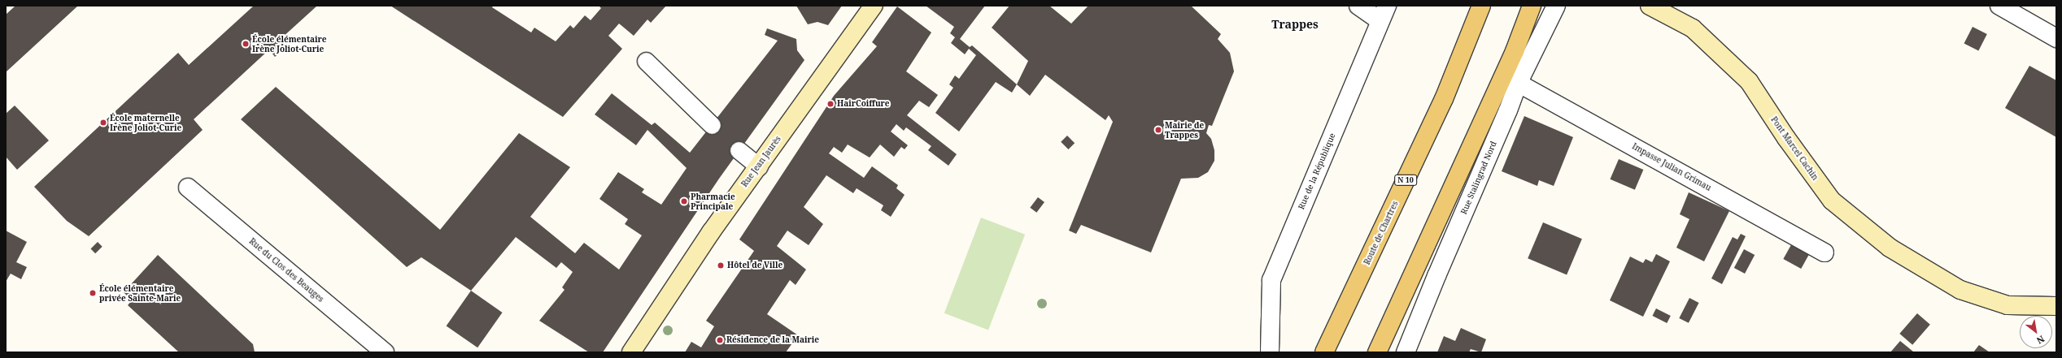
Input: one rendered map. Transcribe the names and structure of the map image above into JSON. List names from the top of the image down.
{
  "streets": {
    "main road": [
      "Pont Marcel Cachin",
      "Rue Jean Jaurès",
      "N 10",
      "Route de Chartres"
    ],
    "street": [
      "Impasse Julian Grimau",
      "Rue de la République",
      "Rue Stalingrad Nord",
      "Rue du Clos des Beauges"
    ]
  },
  "crossings": [
    ["Impasse Julian Grimau", "Rue Stalingrad Nord"]
  ],
  "districts": ["Trappes"],
  "places": [
    "École élémentaire Irène Joliot-Curie",
    "HairCoiffure",
    "École maternelle Irène Joliot-Curie",
    "Mairie de Trappes",
    "Pharmacie Principale",
    "Hôtel de Ville",
    "École élémentaire privée Sainte-Marie",
    "Résidence de la Mairie"
  ],
  "north": "bottom right"
}
